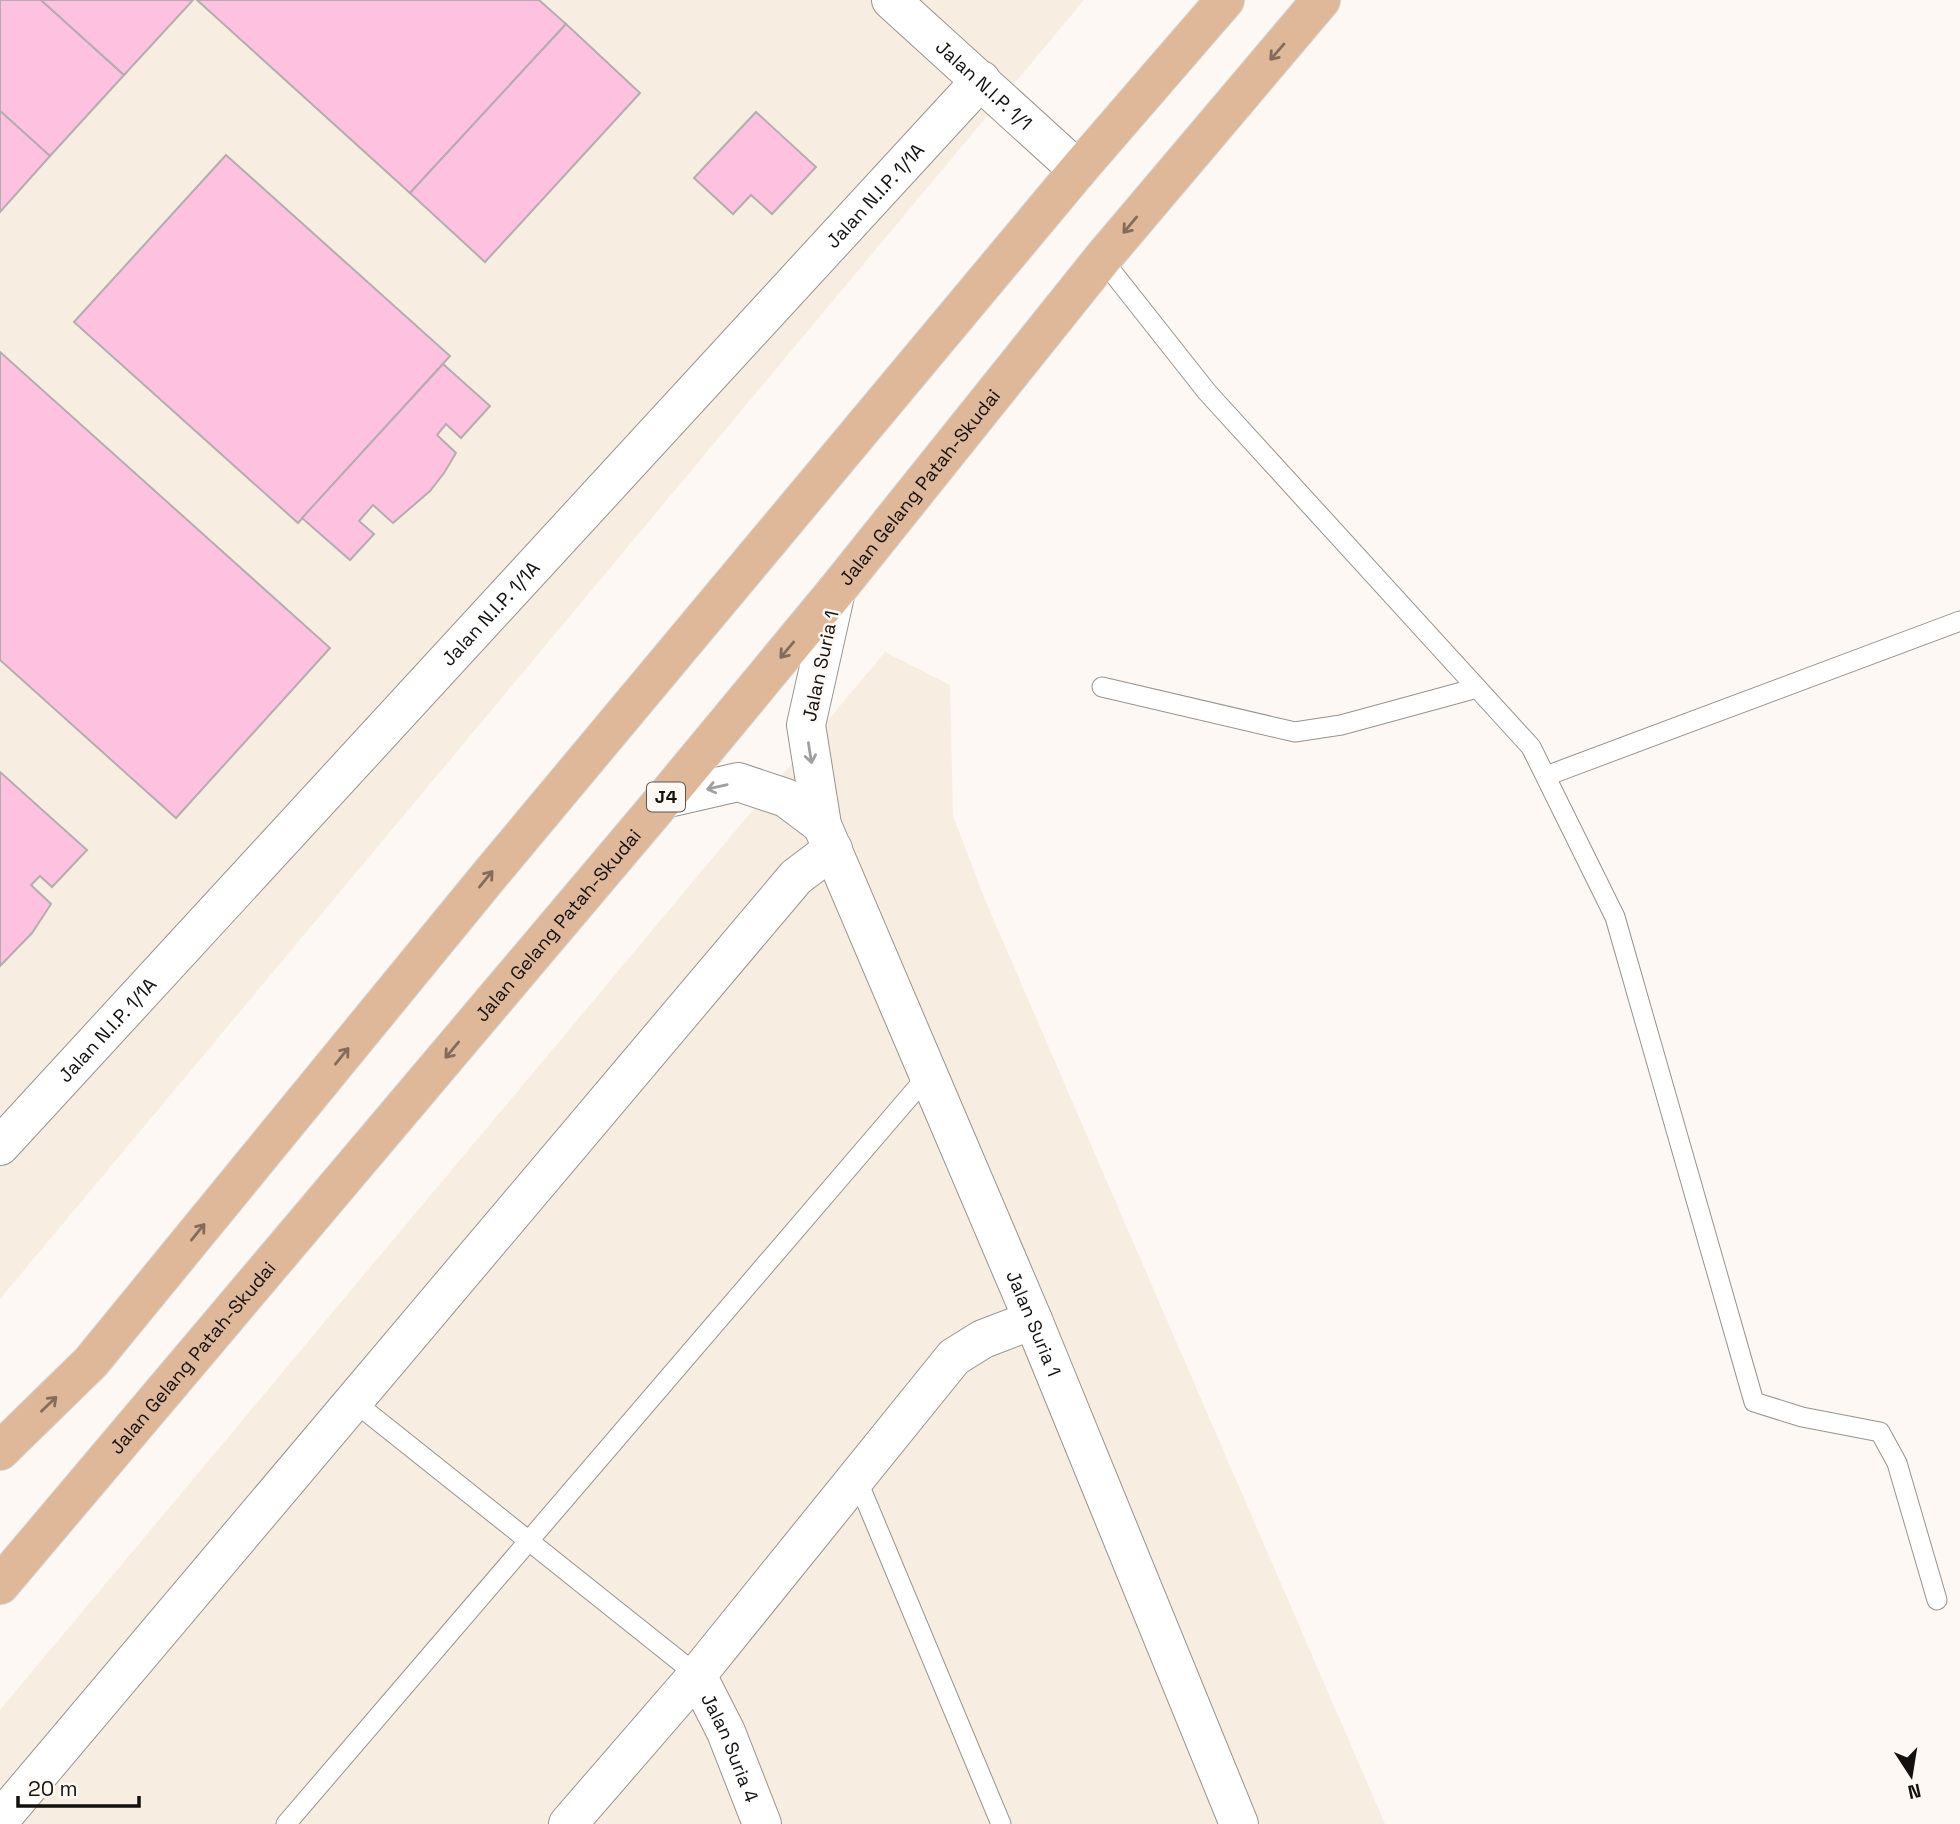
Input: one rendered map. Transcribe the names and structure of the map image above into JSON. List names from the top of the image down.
{
  "streets": {
    "main road": ["Jalan Gelang Patah-Skudai", "J4"],
    "street": [
      "Jalan N.I.P. 1/1",
      "Jalan N.I.P. 1/1A",
      "Jalan Suria 1",
      "Jalan Suria 4"
    ]
  },
  "crossings": [
    ["Jalan N.I.P. 1/1", "Jalan N.I.P. 1/1A"],
    ["Jalan Gelang Patah-Skudai", "Jalan Suria 1"]
  ],
  "scale_bar": "20 m",
  "north": "bottom"
}
